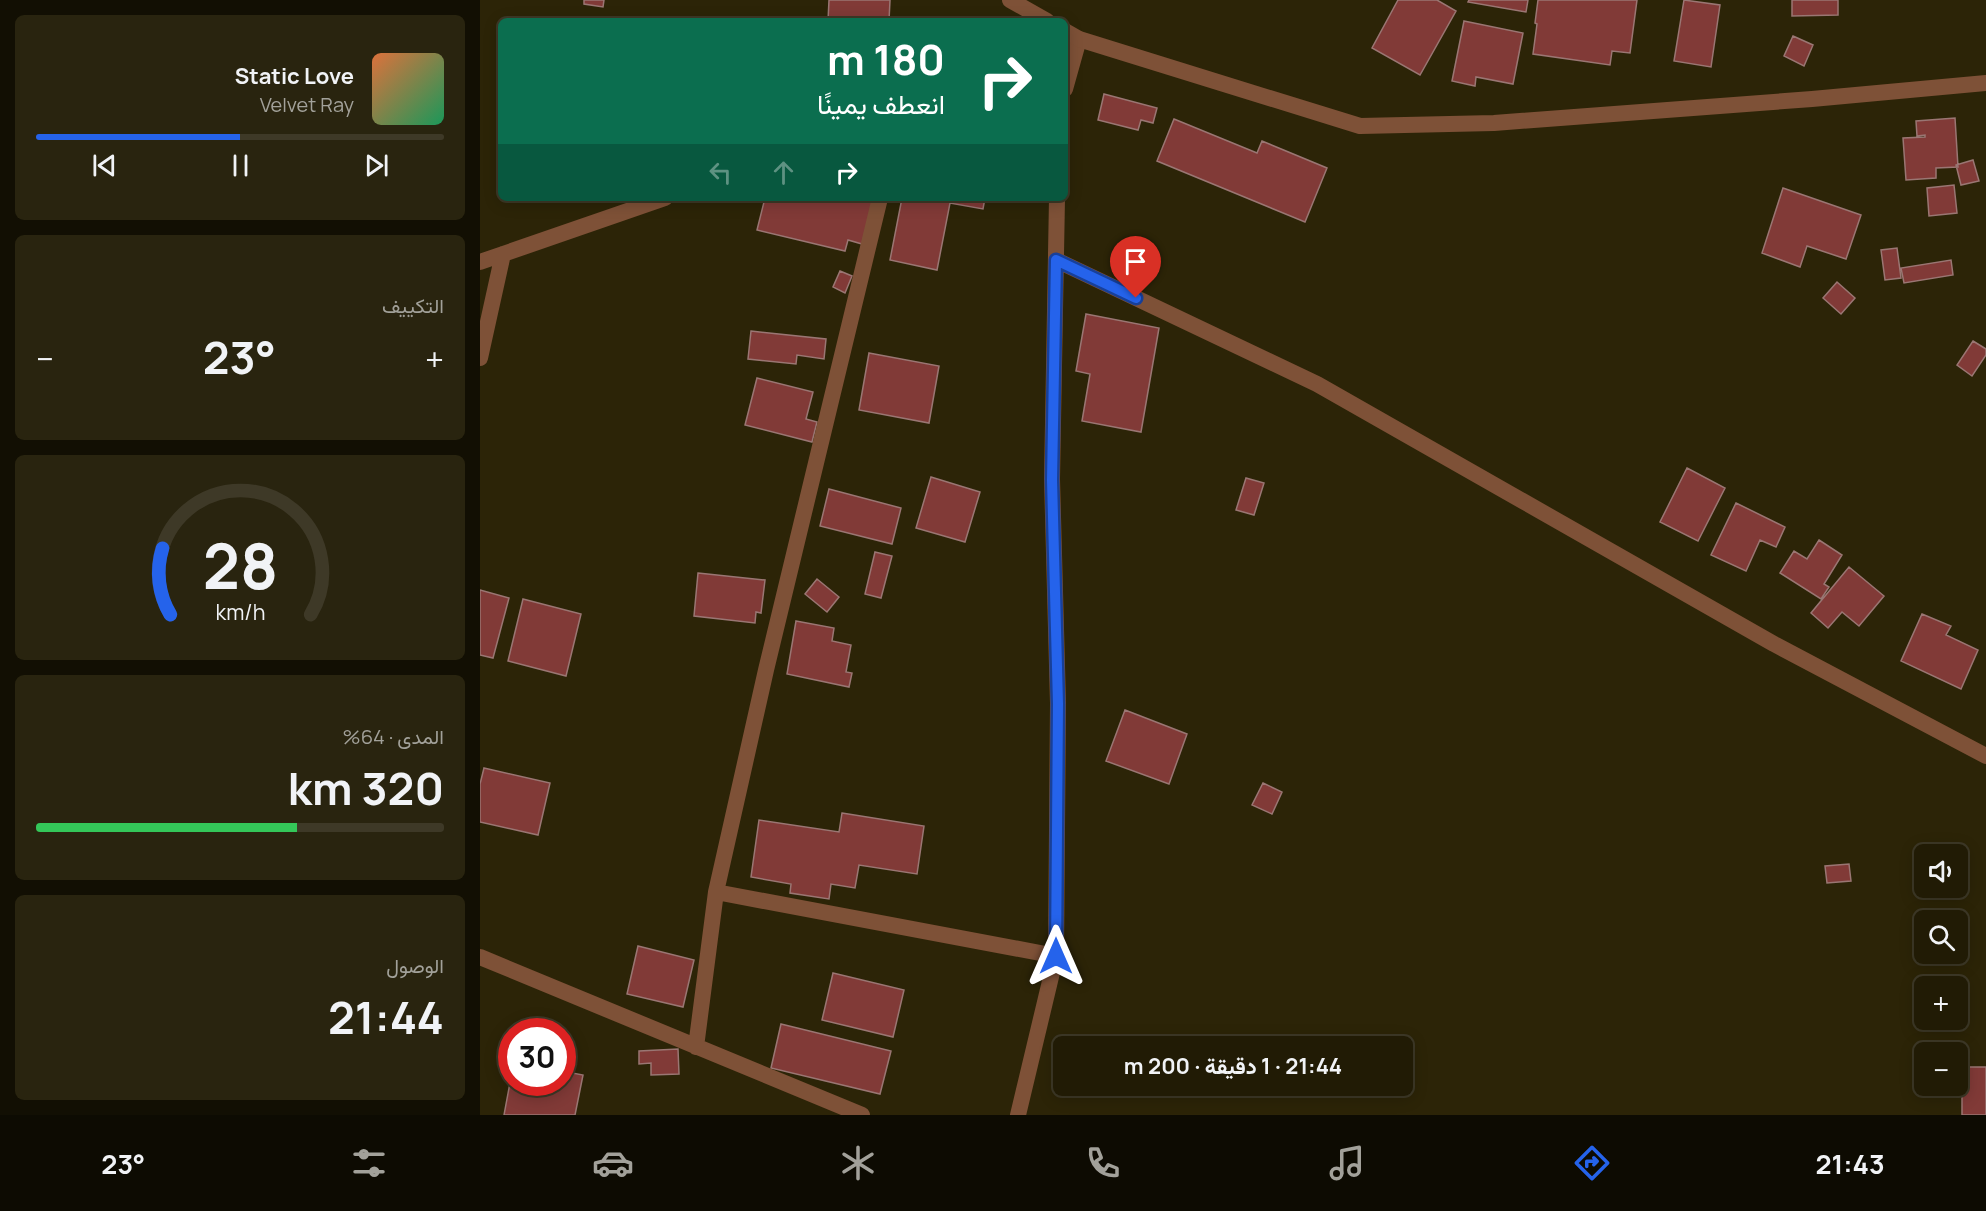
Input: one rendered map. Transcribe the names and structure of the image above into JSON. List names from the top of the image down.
{
  "page": {
    "turn": ["180 m", "انعطف يمينًا"],
    "song": ["Static Love", "Velvet Ray"],
    "tile": [
      "التكييف",
      ["المدى · 64%", "320 km"],
      ["الوصول", "21:44"]
    ],
    "heat": ["−", "23°", "+"],
    "map_buttons": ["+", "−"],
    "limit": "30",
    "trip": "21:44 · 1 دقيقة · 200 m",
    "tabs": ["21:43", "23°"],
    "gauge": ["28", "km/h"]
  }
}
